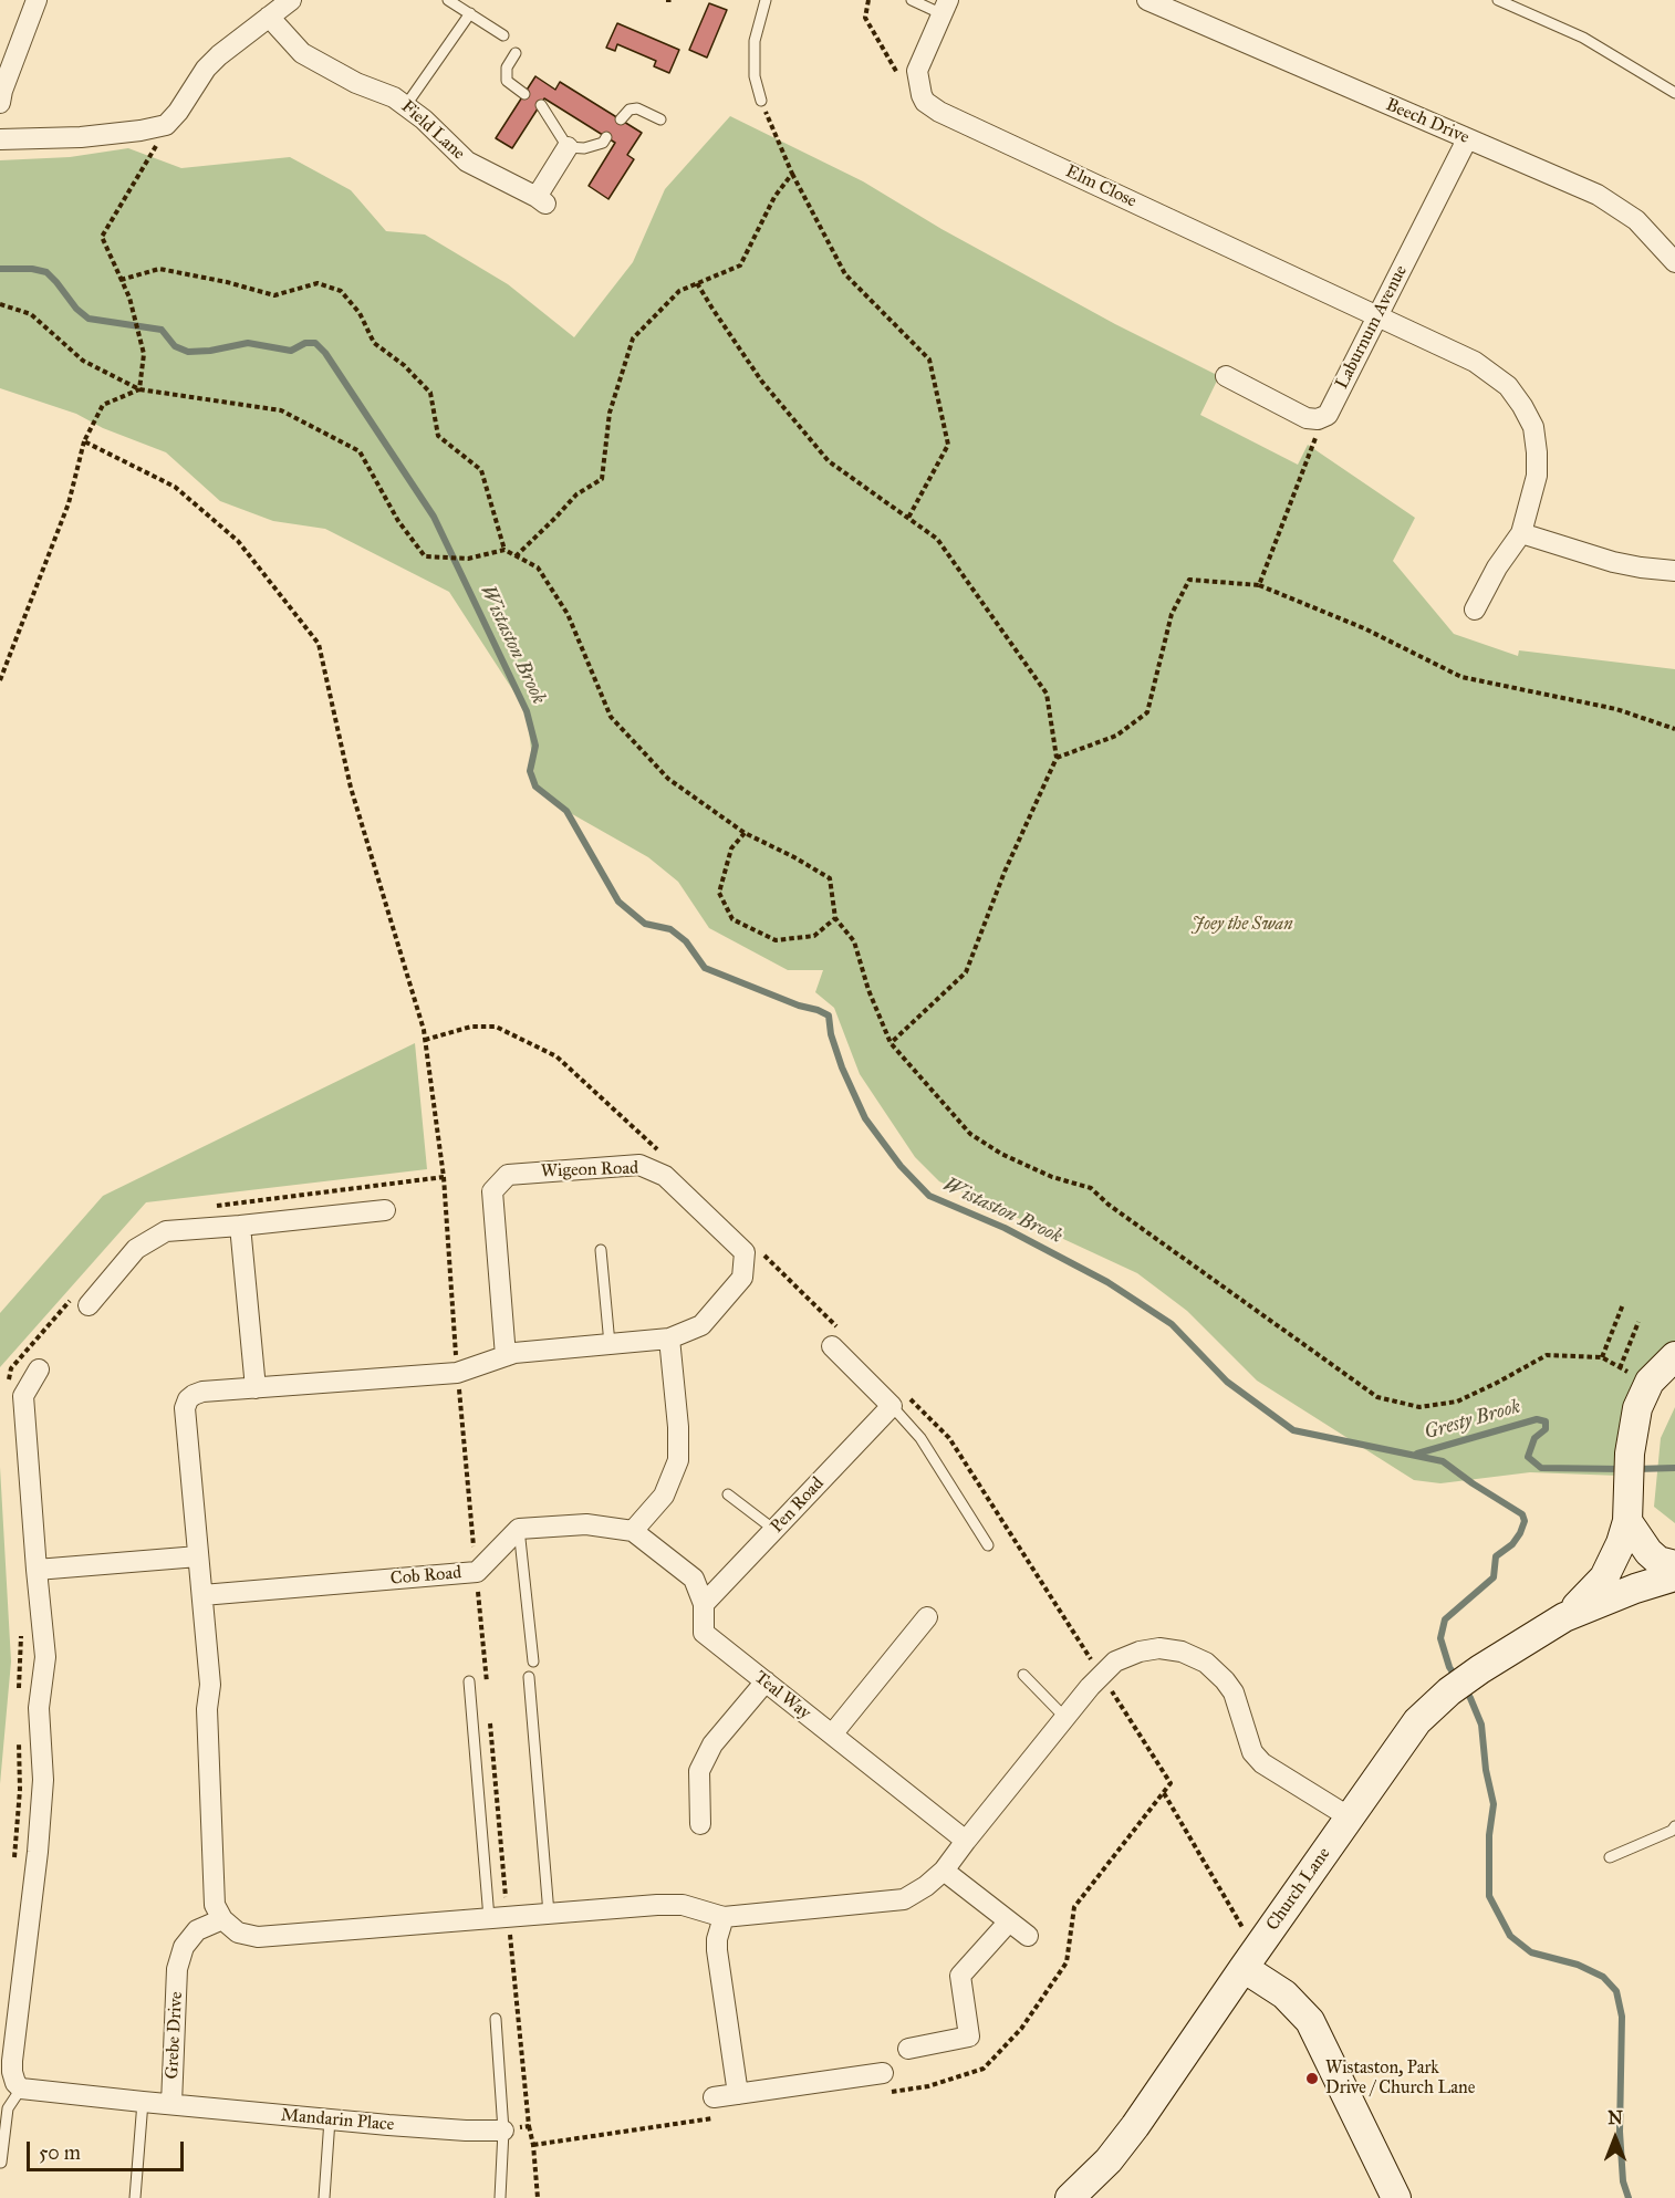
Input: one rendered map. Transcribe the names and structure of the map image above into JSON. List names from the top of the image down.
{
  "streets": {
    "street": [
      "Beech Drive",
      "Field Lane",
      "Elm Close",
      "Laburnum Avenue",
      "Wigeon Road",
      "Pen Road",
      "Cob Road",
      "Teal Way",
      "Church Lane",
      "Grebe Drive",
      "Mandarin Place"
    ]
  },
  "crossings": [
    ["Beech Drive", "Laburnum Avenue"],
    ["Elm Close", "Laburnum Avenue"],
    ["Pen Road", "Teal Way"],
    ["Grebe Drive", "Mandarin Place"]
  ],
  "water": ["Wistaston Brook", "Gresty Brook"],
  "parks": ["Joey the Swan"],
  "places": ["Wistaston, Park Drive / Church Lane"],
  "scale_bar": "50 m",
  "north": "top"
}
